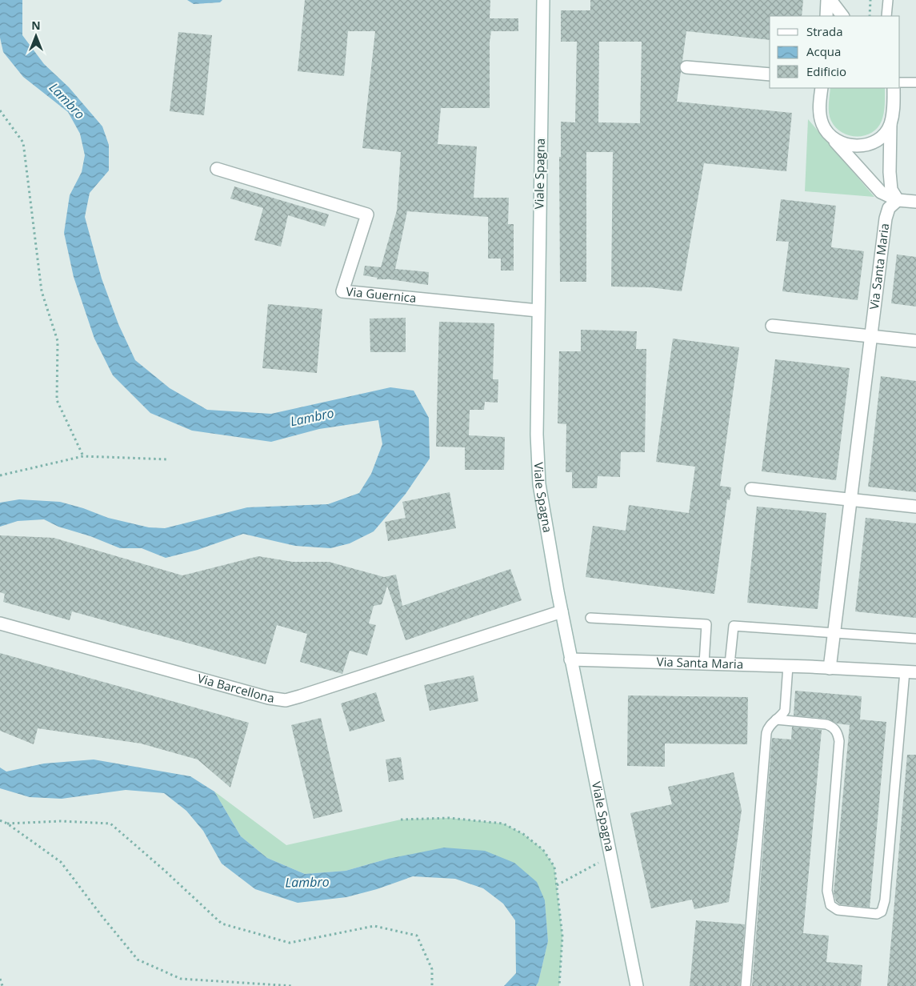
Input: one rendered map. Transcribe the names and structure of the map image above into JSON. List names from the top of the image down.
{
  "streets": {
    "street": [
      "Viale Spagna",
      "Via Santa Maria",
      "Via Guernica",
      "Via Barcellona"
    ]
  },
  "crossings": [
    ["Viale Spagna", "Via Santa Maria"],
    ["Viale Spagna", "Via Guernica"],
    ["Viale Spagna", "Via Barcellona"]
  ],
  "water": ["Lambro"],
  "legend": ["Strada", "Acqua", "Edificio"],
  "north": "top"
}
